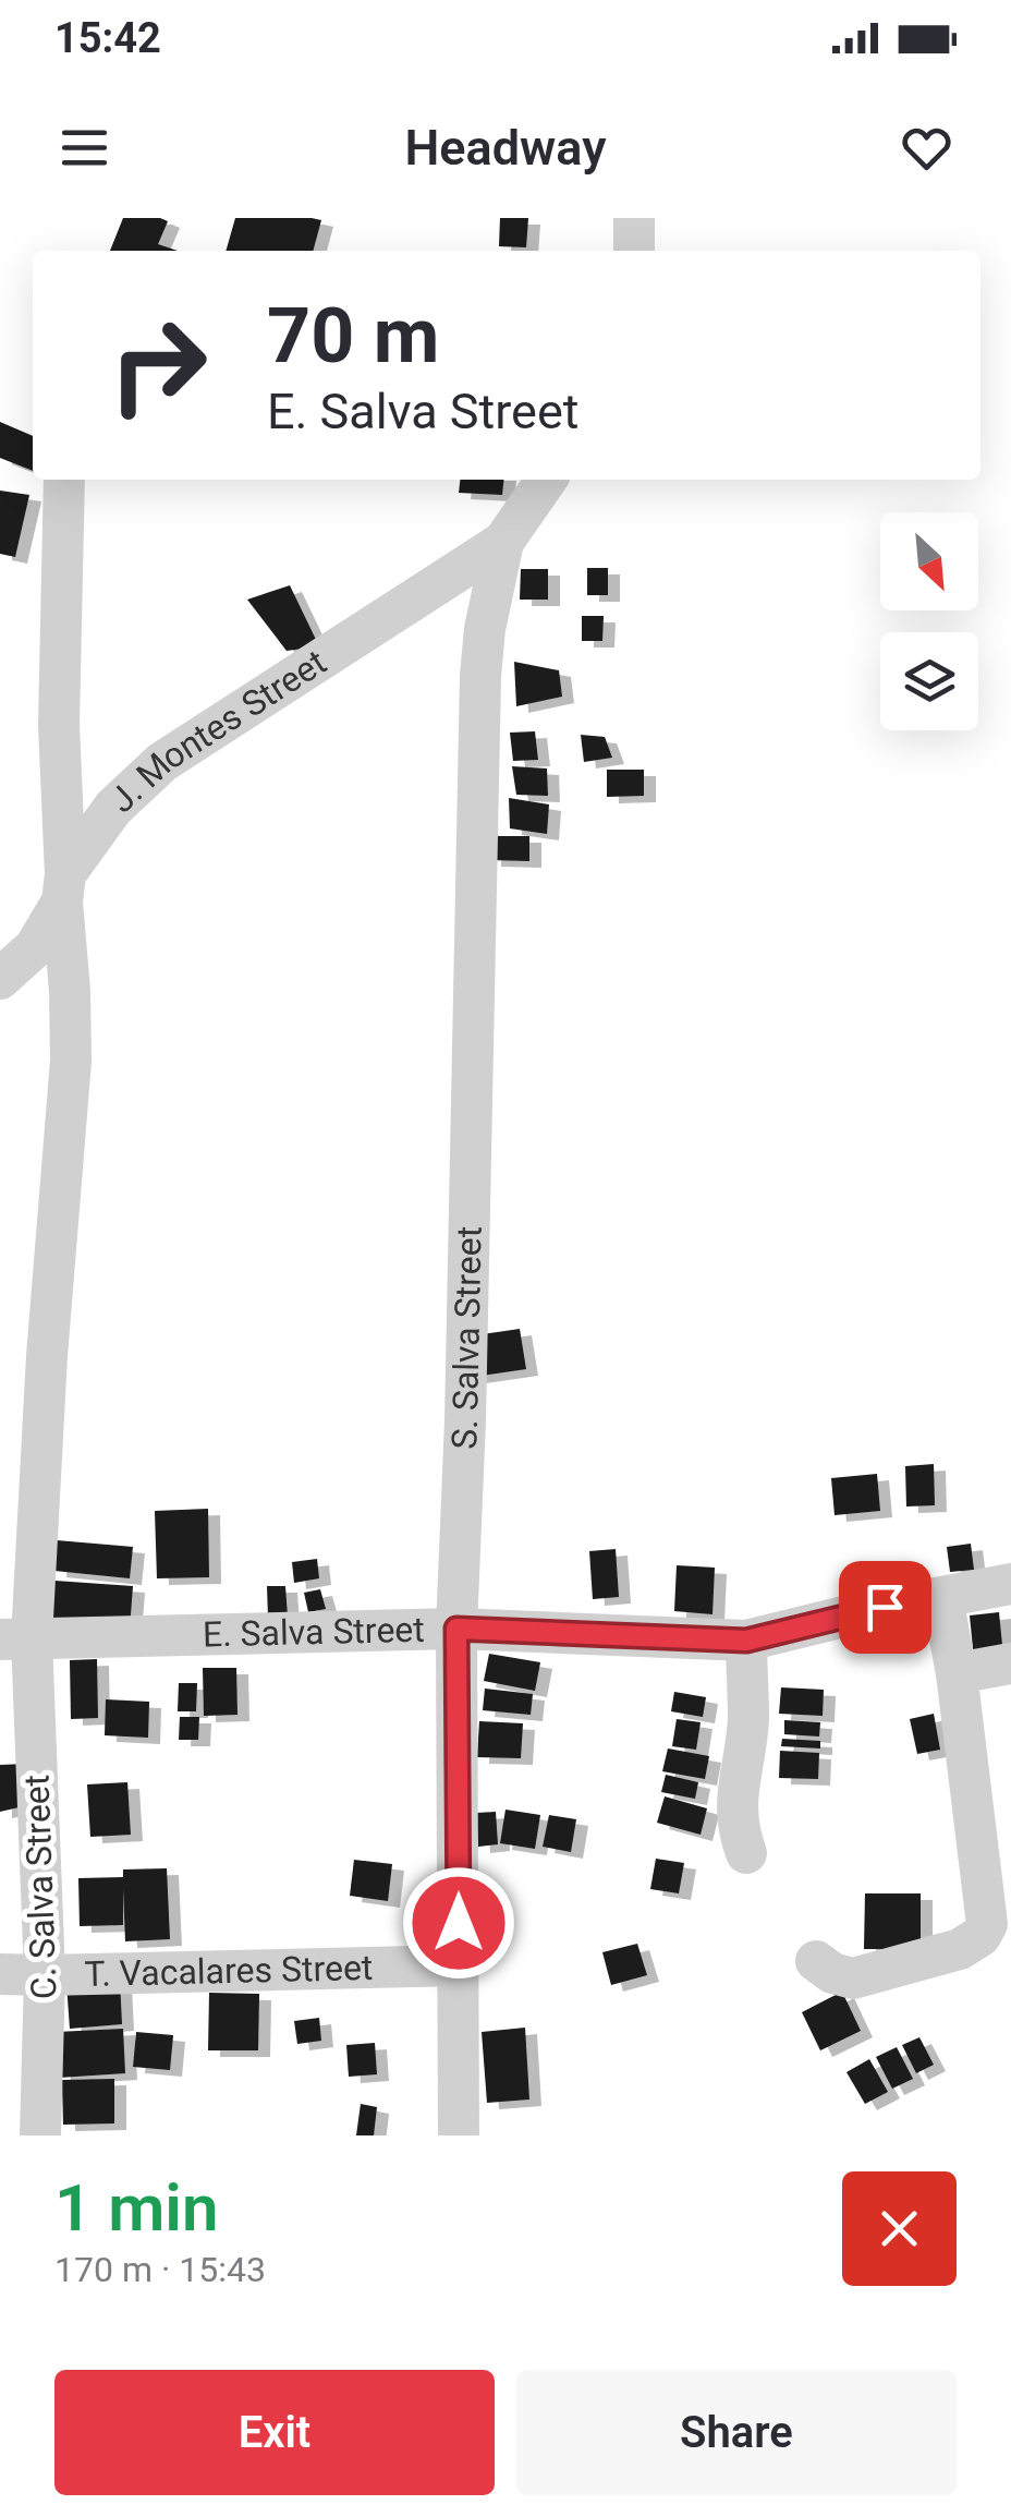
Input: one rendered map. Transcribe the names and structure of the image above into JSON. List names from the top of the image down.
{
  "streets": {
    "street": [
      "J. Montes Street",
      "S. Salva Street",
      "E. Salva Street",
      "C. Salva Street",
      "T. Vacalares Street"
    ]
  },
  "crossings": [
    ["J. Montes Street", "S. Salva Street"],
    ["J. Montes Street", "C. Salva Street"],
    ["S. Salva Street", "E. Salva Street"],
    ["S. Salva Street", "T. Vacalares Street"],
    ["E. Salva Street", "C. Salva Street"],
    ["C. Salva Street", "T. Vacalares Street"]
  ],
  "north": "bottom right",
  "page": {
    "status": "15:42",
    "header": "Headway",
    "turn": ["70 m", "E. Salva Street"],
    "heading": ["1 min", "170 m · 15:43"],
    "buttons": ["Exit", "Share"]
  }
}
